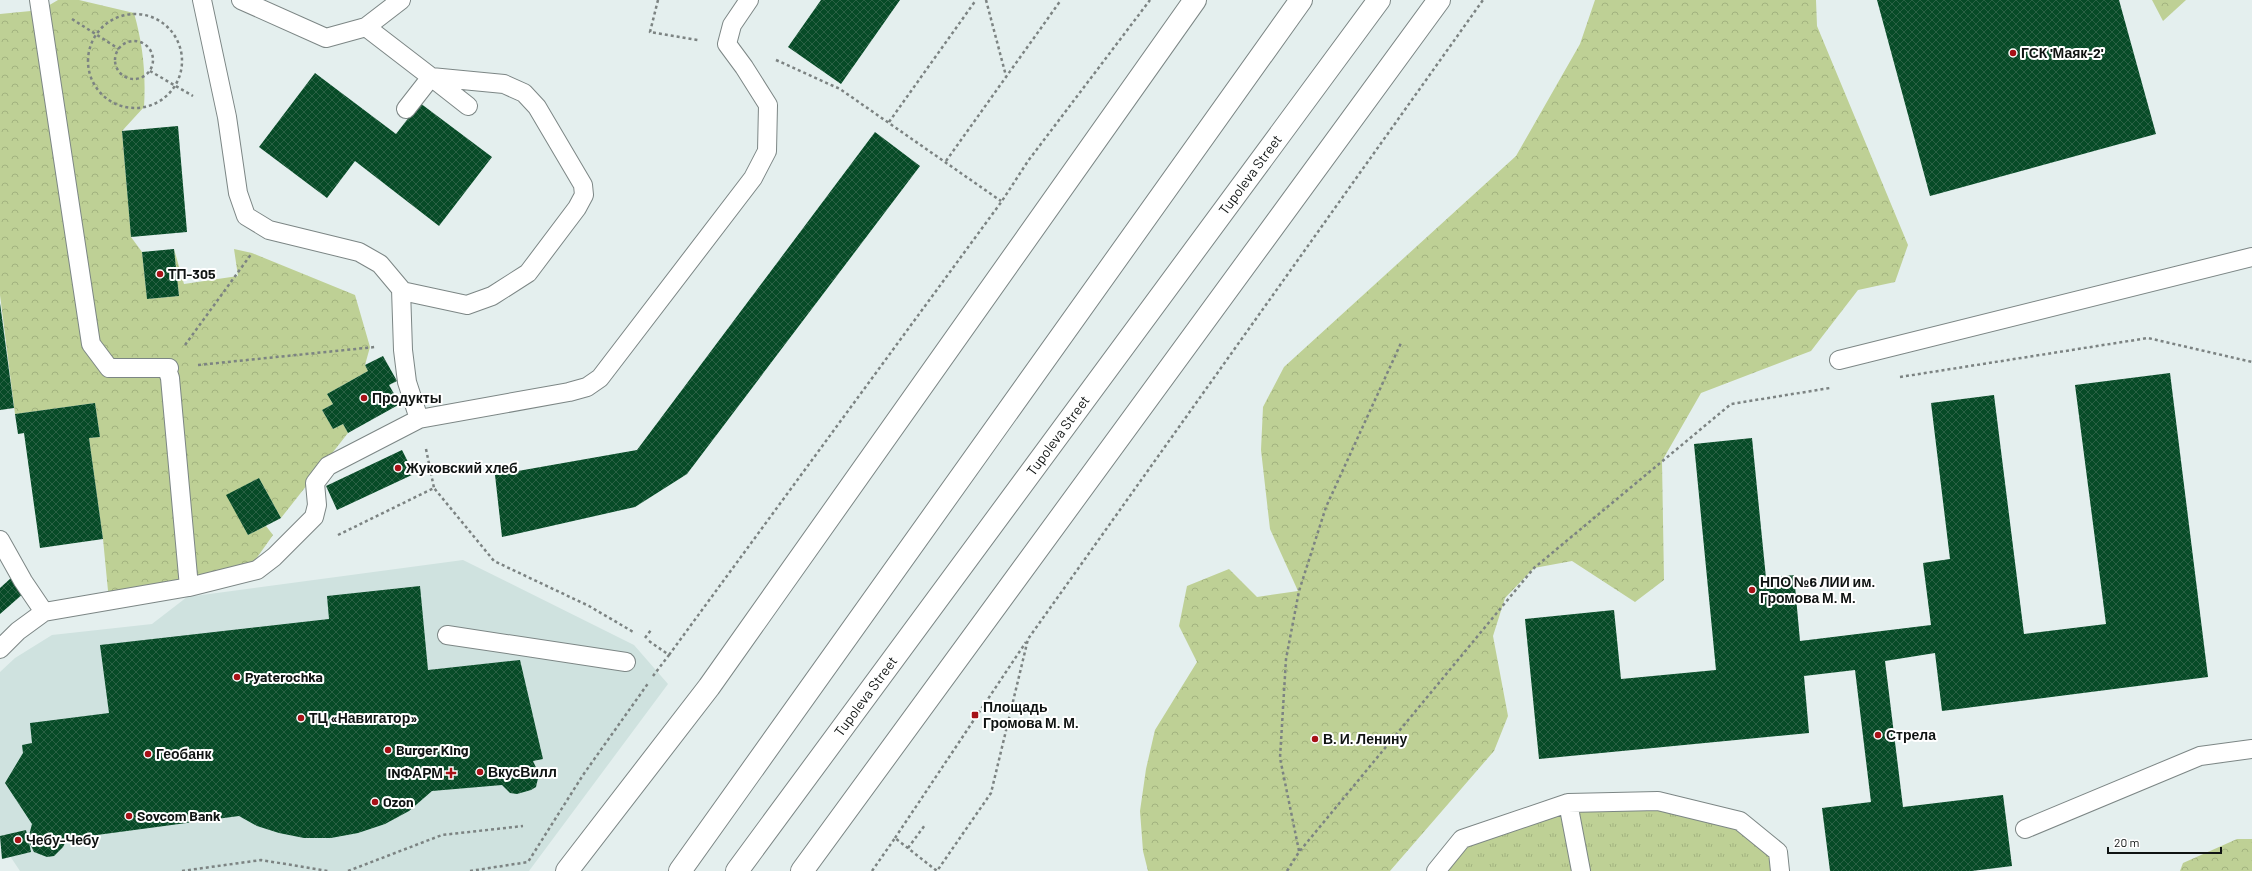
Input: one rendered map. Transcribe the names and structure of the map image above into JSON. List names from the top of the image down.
{
  "streets": {
    "main road": ["Tupoleva Street"]
  },
  "places": {
    "other": [
      "ГСК 'Маяк-2'",
      "ТП-305",
      "Продукты",
      "Жуковский хлеб",
      "НПО №6 ЛИИ им. Громова М. М.",
      "Pyaterochka",
      "ТЦ «Навигатор»",
      "Стрела",
      "В. И. Ленину",
      "Burger King",
      "Геобанк",
      "ВкусВилл",
      "Ozon",
      "Sovcom Bank",
      "Чебу-Чебу"
    ],
    "transit": ["Площадь Громова М. М."],
    "health": ["INФАРМ"]
  },
  "scale_bar": "20 m"
}
